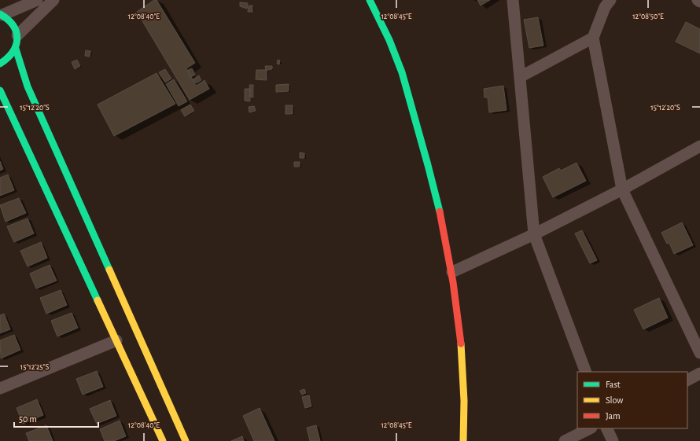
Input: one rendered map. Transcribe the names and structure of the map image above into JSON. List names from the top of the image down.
{
  "legend": ["Fast", "Slow", "Jam"],
  "scale_bar": "50 m",
  "coordinates": [
    "12°08'40\"E",
    "12°08'45\"E",
    "12°08'50\"E",
    "15°12'20\"S",
    "15°12'25\"S"
  ]
}
